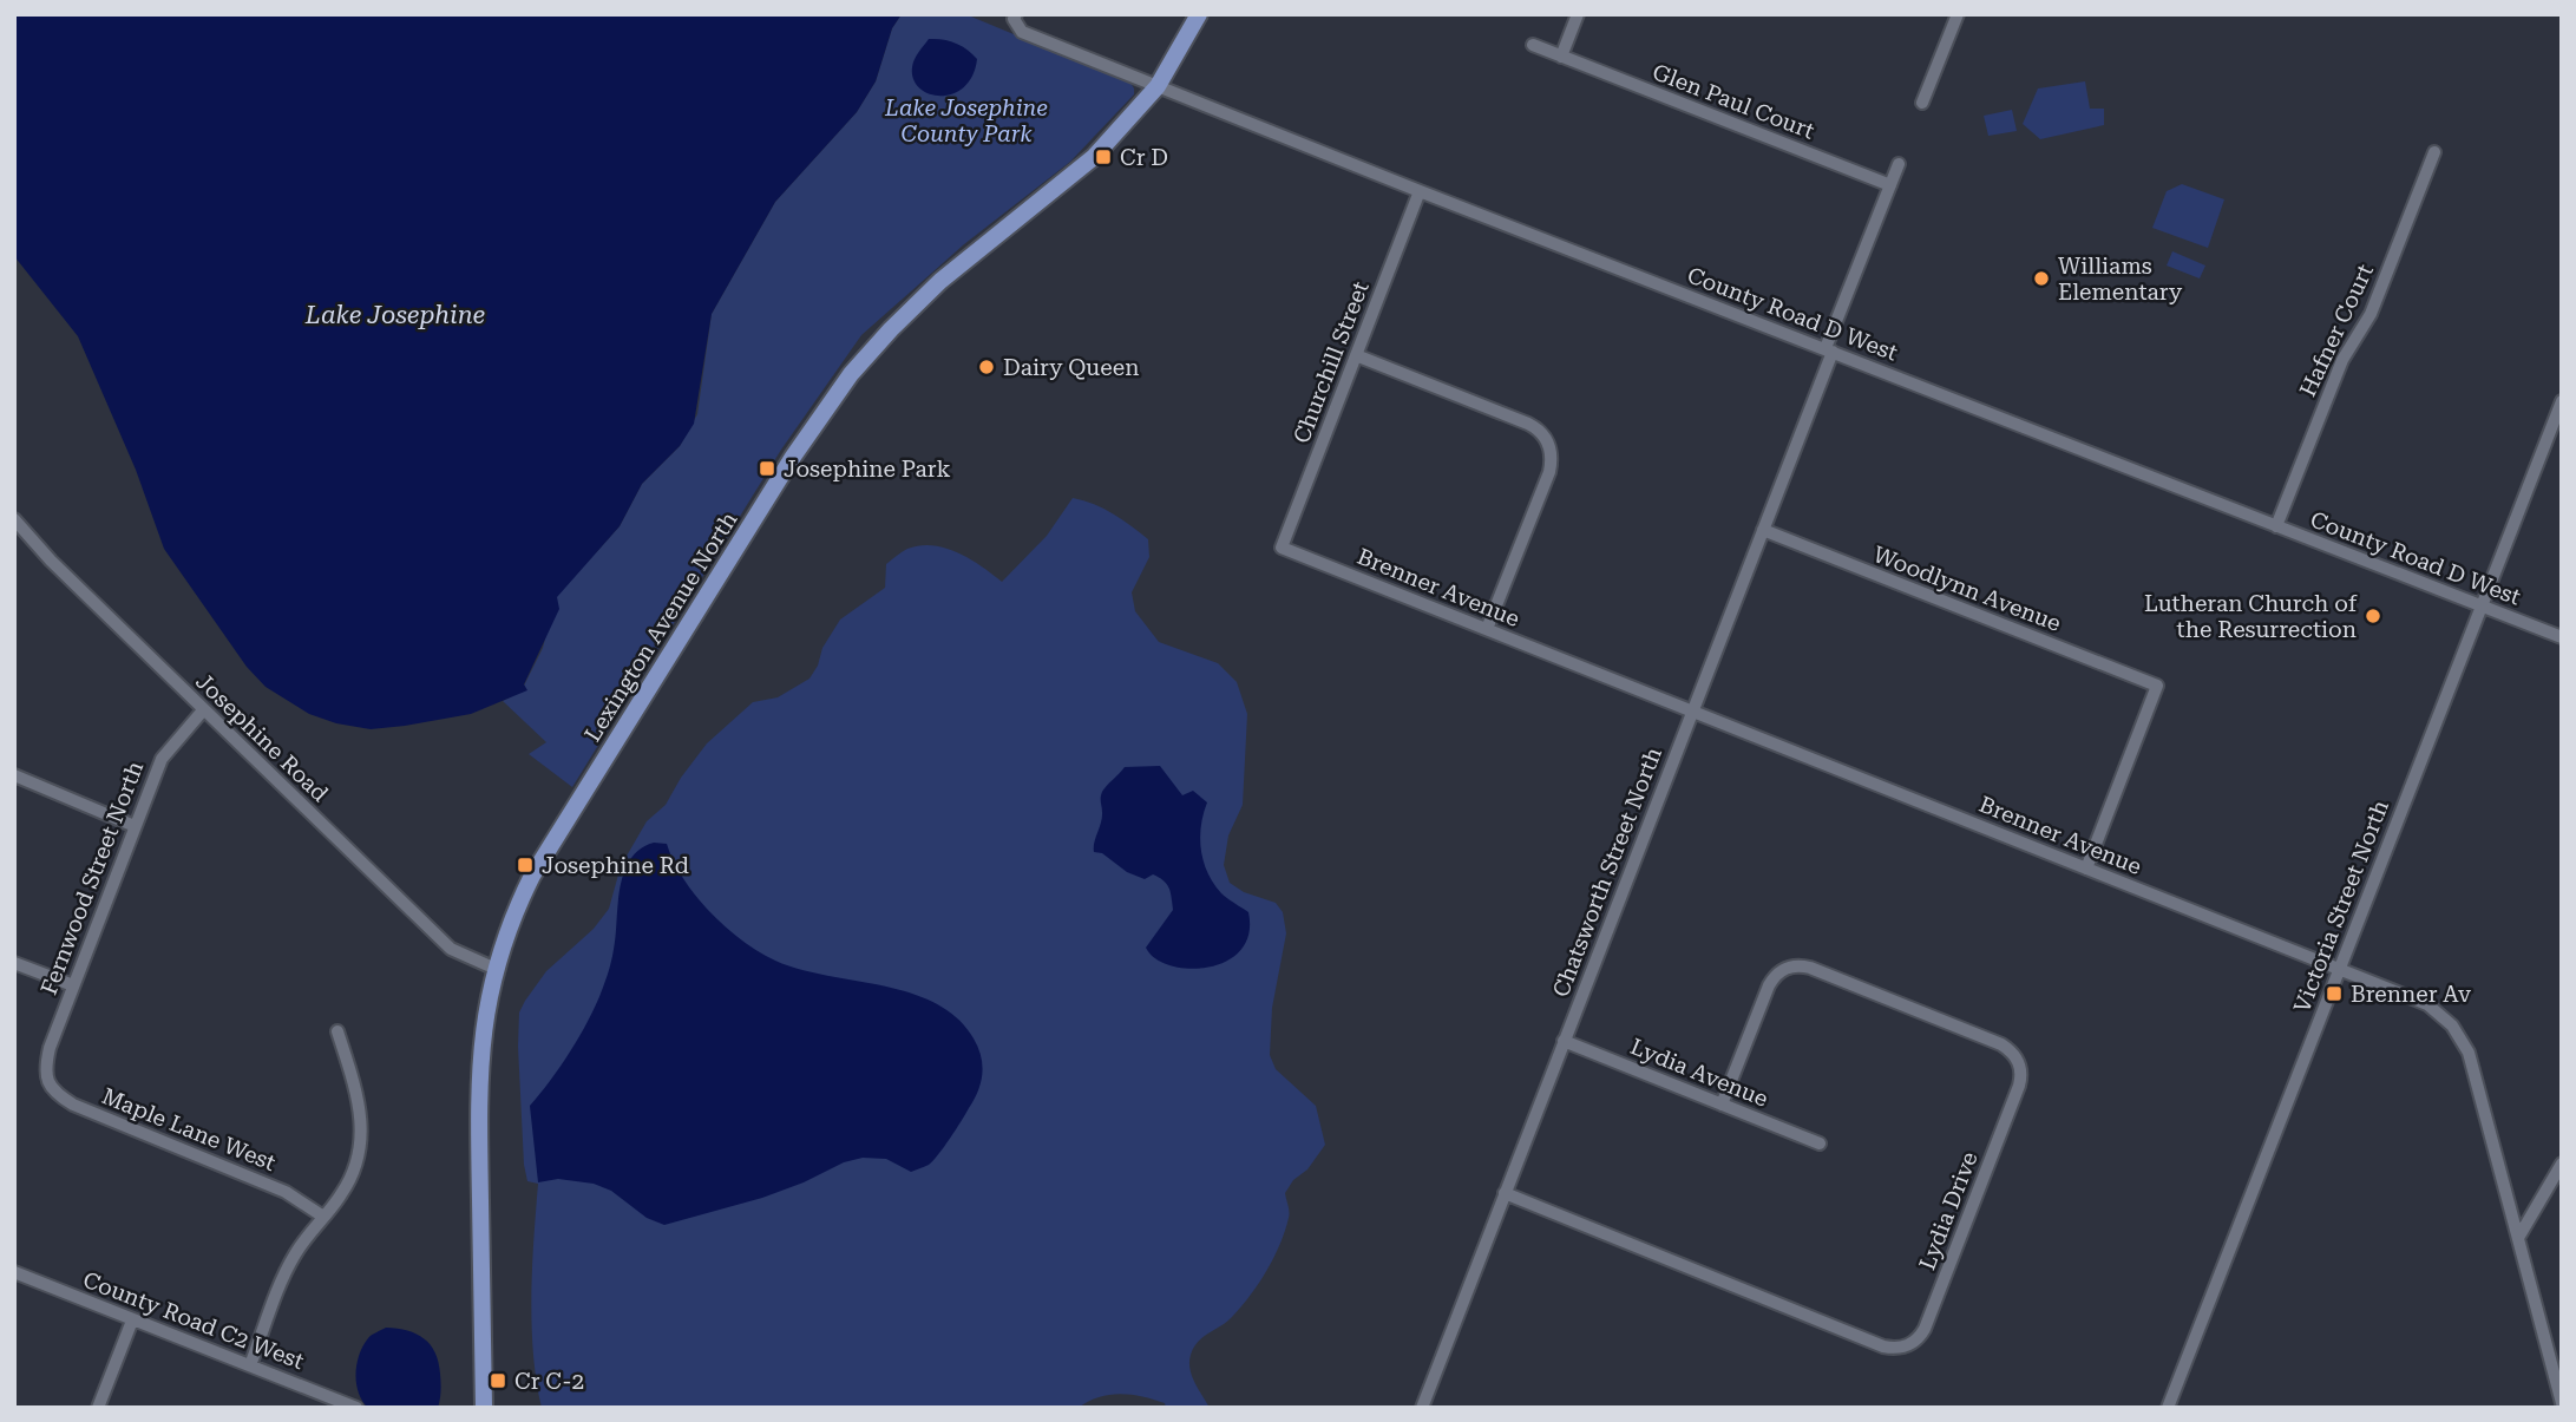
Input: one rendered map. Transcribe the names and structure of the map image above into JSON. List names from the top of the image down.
{
  "streets": {
    "main road": ["Lexington Avenue North"],
    "street": [
      "Glen Paul Court",
      "County Road D West",
      "Hafner Court",
      "Churchill Street",
      "Brenner Avenue",
      "Woodlynn Avenue",
      "Josephine Road",
      "Chatsworth Street North",
      "Fernwood Street North",
      "Victoria Street North",
      "Lydia Avenue",
      "Maple Lane West",
      "Lydia Drive",
      "County Road C2 West"
    ]
  },
  "crossings": [
    ["Glen Paul Court", "Chatsworth Street North"],
    ["County Road D West", "Hafner Court"],
    ["County Road D West", "Churchill Street"],
    ["County Road D West", "Lexington Avenue North"],
    ["County Road D West", "Chatsworth Street North"],
    ["County Road D West", "Victoria Street North"],
    ["Churchill Street", "Brenner Avenue"],
    ["Brenner Avenue", "Woodlynn Avenue"],
    ["Brenner Avenue", "Chatsworth Street North"],
    ["Brenner Avenue", "Victoria Street North"],
    ["Woodlynn Avenue", "Chatsworth Street North"],
    ["Lexington Avenue North", "Josephine Road"],
    ["Josephine Road", "Fernwood Street North"],
    ["Chatsworth Street North", "Lydia Avenue"],
    ["Chatsworth Street North", "Lydia Drive"],
    ["Fernwood Street North", "Maple Lane West"],
    ["Lydia Avenue", "Lydia Drive"]
  ],
  "water": ["Lake Josephine"],
  "parks": ["Lake Josephine County Park"],
  "places": {
    "transit": [
      "Cr D",
      "Josephine Park",
      "Josephine Rd",
      "Brenner Av",
      "Cr C-2"
    ],
    "other": ["Williams Elementary", "Dairy Queen", "Lutheran Church of the Resurrection"]
  }
}
